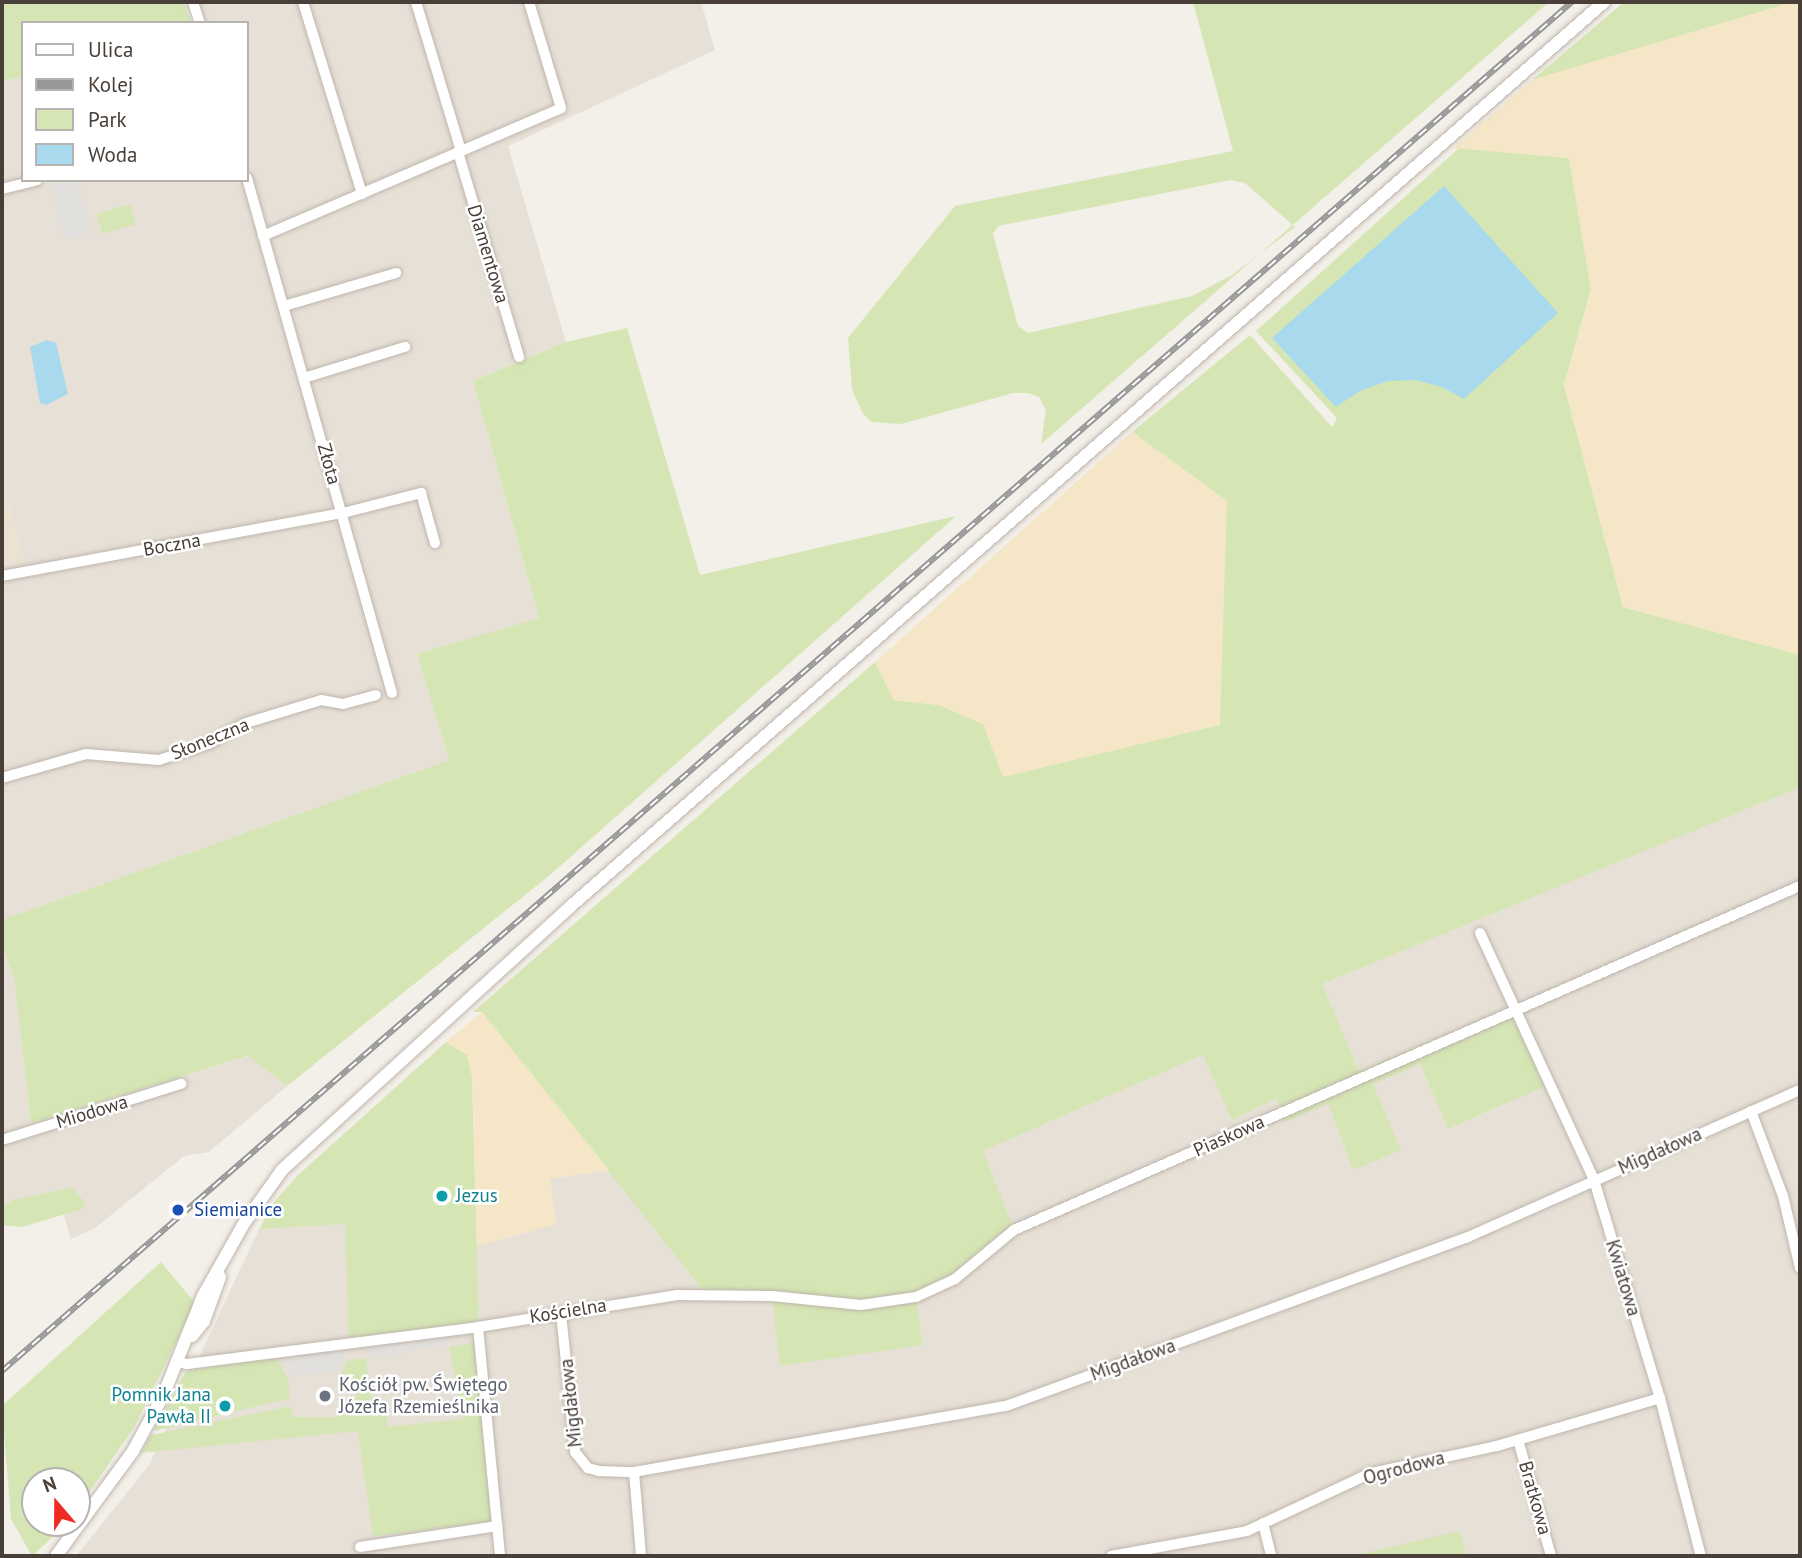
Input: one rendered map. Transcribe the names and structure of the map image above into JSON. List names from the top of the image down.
{
  "streets": {
    "street": [
      "Diamentowa",
      "Złota",
      "Boczna",
      "Słoneczna",
      "Miodowa",
      "Piaskowa",
      "Migdałowa",
      "Kwiatowa",
      "Kościelna",
      "Ogrodowa",
      "Bratkowa"
    ]
  },
  "crossings": [
    ["Złota", "Boczna"],
    ["Piaskowa", "Kwiatowa"],
    ["Piaskowa", "Kościelna"],
    ["Migdałowa", "Kwiatowa"],
    ["Migdałowa", "Kościelna"],
    ["Kwiatowa", "Ogrodowa"],
    ["Ogrodowa", "Bratkowa"]
  ],
  "places": [
    "Jezus",
    "Siemianice",
    "Kościół pw. Świętego Józefa Rzemieślnika",
    "Pomnik Jana Pawła II"
  ],
  "legend": [
    "Ulica",
    "Kolej",
    "Park",
    "Woda"
  ],
  "north": "top"
}
